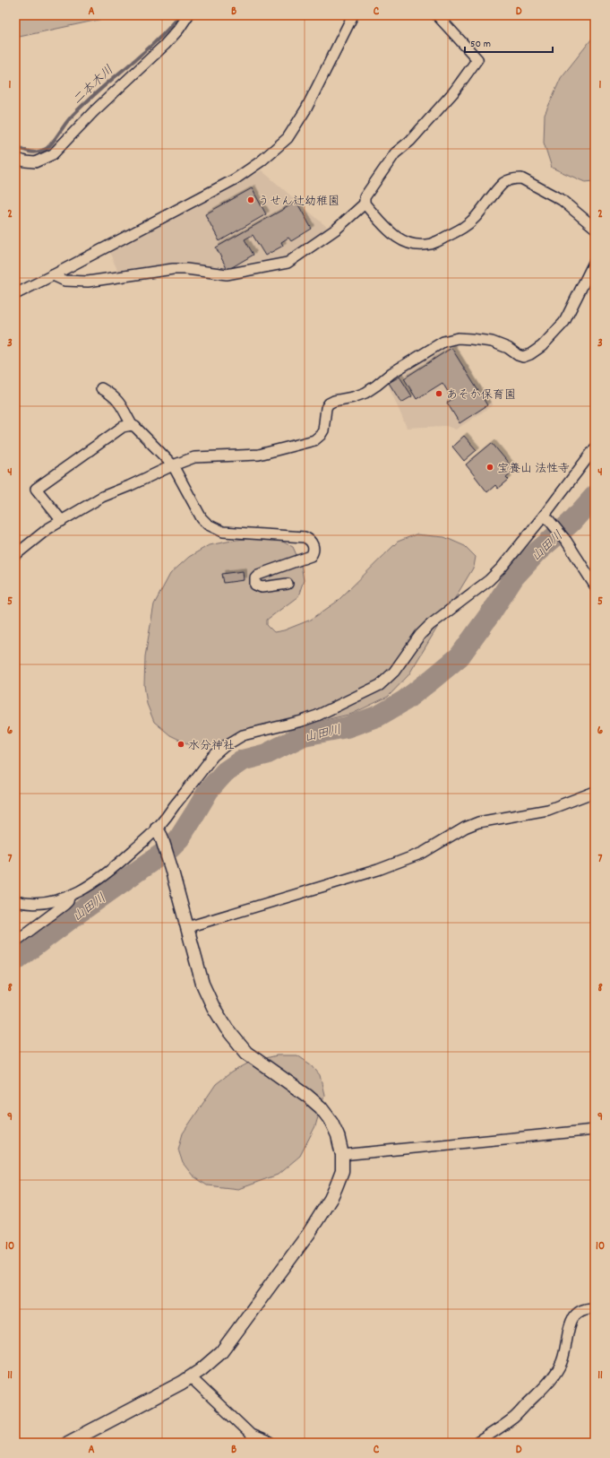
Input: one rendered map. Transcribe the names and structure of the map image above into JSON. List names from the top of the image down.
{
  "water": ["二本木川", "山田川"],
  "places": [
    "うせん辻幼稚園",
    "あそか保育園",
    "宝養山 法性寺",
    "水分神社"
  ],
  "scale_bar": "50 m",
  "grid": {
    "columns": [
      "A",
      "B",
      "C",
      "D"
    ],
    "rows": [
      "1",
      "2",
      "3",
      "4",
      "5",
      "6",
      "7",
      "8",
      "9",
      "10",
      "11"
    ]
  }
}
